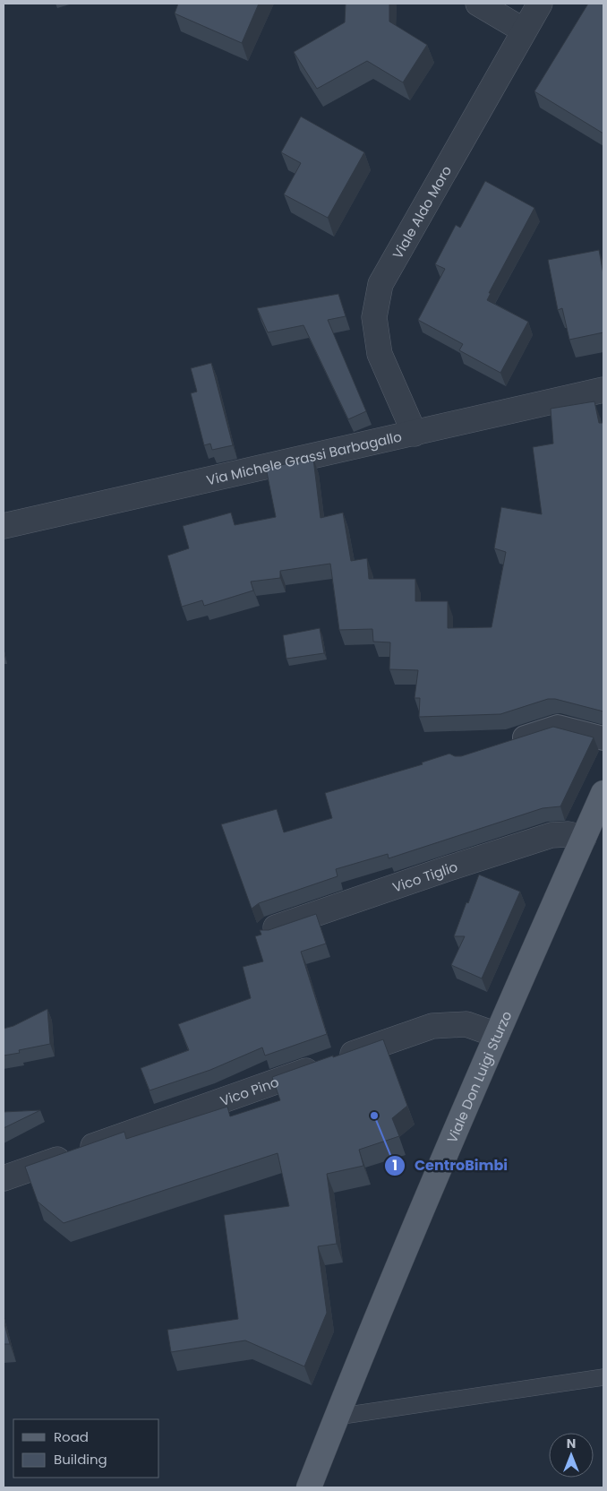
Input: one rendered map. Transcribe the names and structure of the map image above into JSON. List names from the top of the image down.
{
  "streets": {
    "main road": ["Viale Don Luigi Sturzo"],
    "street": [
      "Viale Aldo Moro",
      "Via Michele Grassi Barbagallo",
      "Vico Tiglio",
      "Vico Pino"
    ]
  },
  "crossings": [
    ["Viale Aldo Moro", "Via Michele Grassi Barbagallo"],
    ["Vico Tiglio", "Viale Don Luigi Sturzo"],
    ["Viale Don Luigi Sturzo", "Vico Pino"]
  ],
  "places": ["CentroBimbi"],
  "legend": ["Road", "Building"],
  "north": "top"
}
